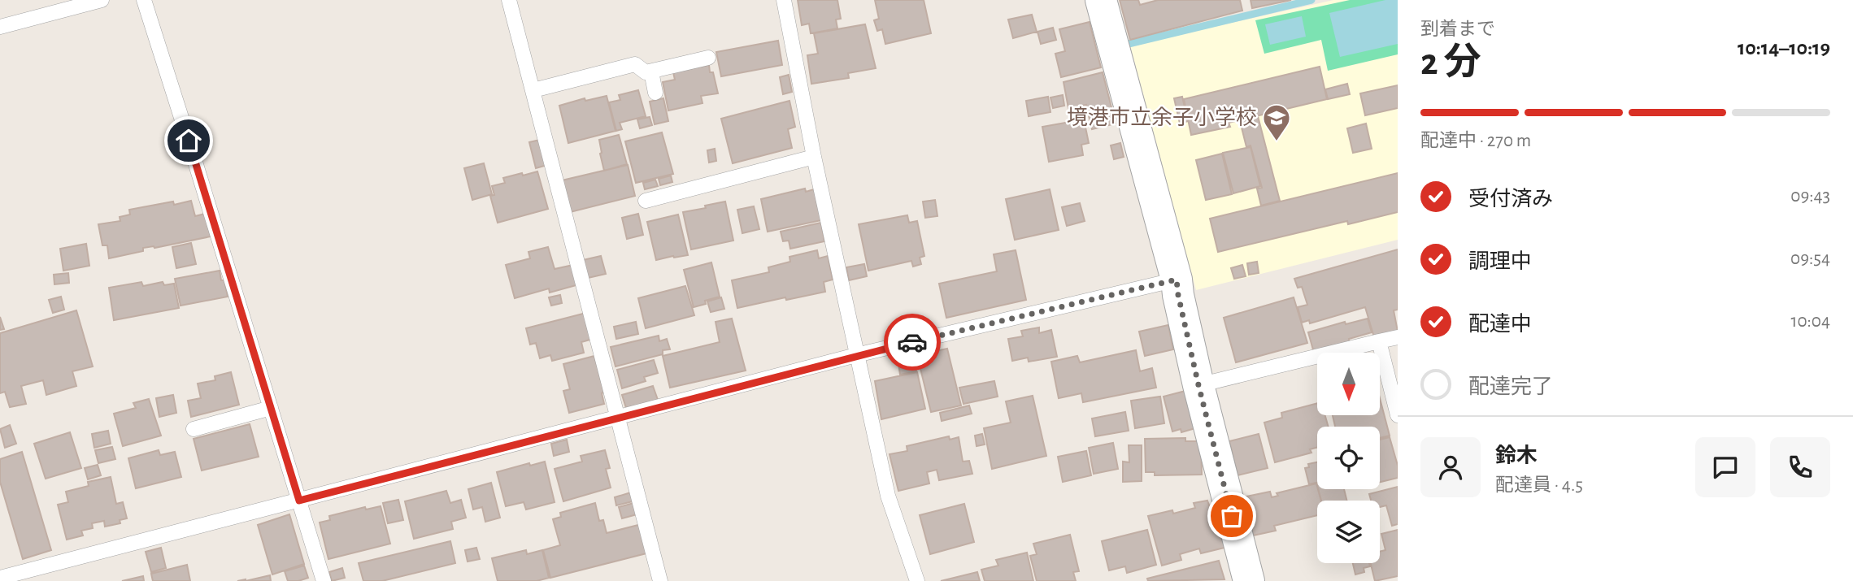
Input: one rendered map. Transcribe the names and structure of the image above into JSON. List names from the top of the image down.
{
  "places": {
    "school or university": ["境港市立余子小学校"]
  },
  "north": "bottom",
  "page": {
    "heading": ["2 分", "到着まで", "10:14–10:19"],
    "panel": ["鈴木", "配達員 · 4.5"],
    "bar": "配達中 · 270 m",
    "list": [
      ["受付済み", "09:43"],
      ["調理中", "09:54"],
      ["配達中", "10:04"],
      "配達完了"
    ]
  }
}
